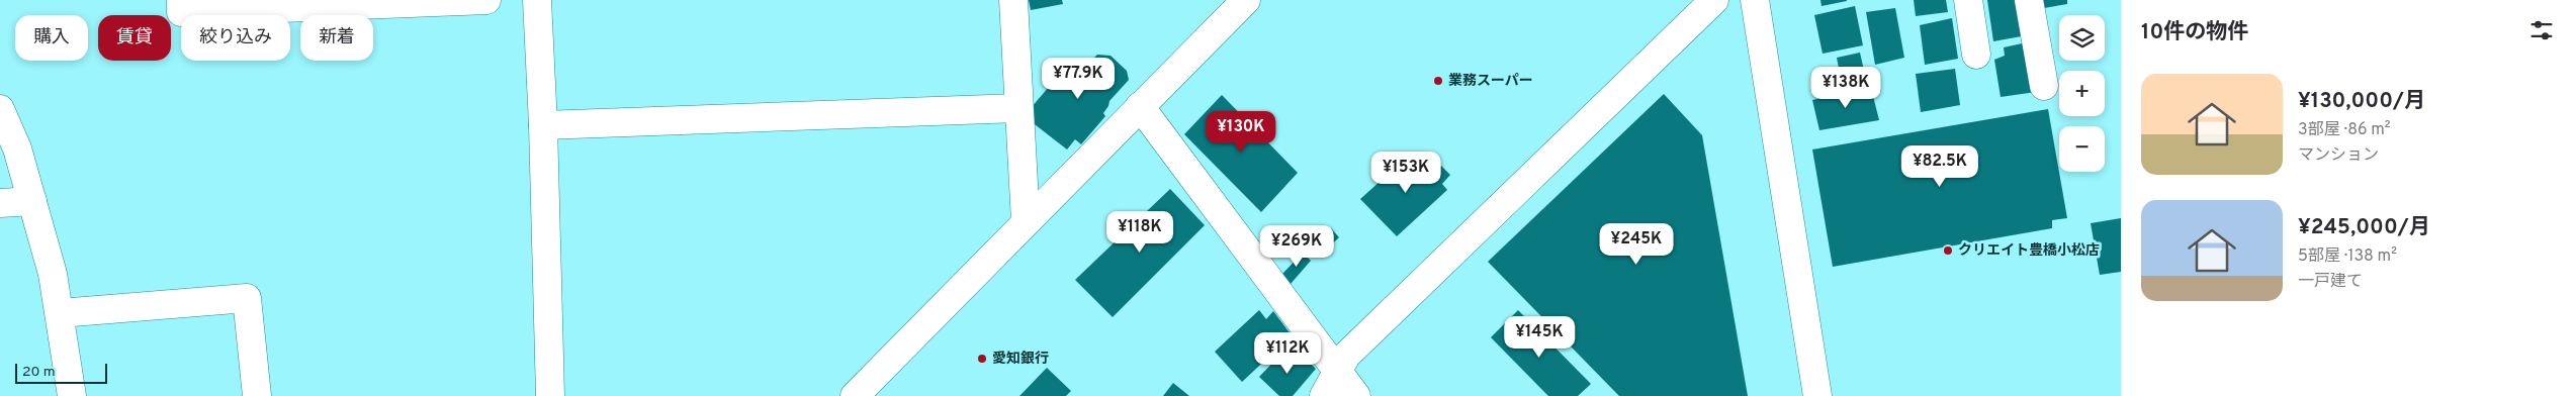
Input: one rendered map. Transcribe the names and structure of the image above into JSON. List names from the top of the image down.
{
  "places": ["業務スーパー", "クリエイト豊橋小松店", "愛知銀行"],
  "scale_bar": "20 m",
  "page": {
    "heading": "10件の物件",
    "map_buttons": ["+", "−"],
    "chip": [
      "購入",
      "賃貸",
      "絞り込み",
      "新着"
    ],
    "price": [
      "¥77.9K",
      "¥138K",
      "¥130K",
      "¥82.5K",
      "¥153K",
      "¥118K",
      "¥245K",
      "¥269K",
      "¥145K",
      "¥112K"
    ],
    "list": [
      {
        "name": "¥130,000/月",
        "note": "3部屋 · 86 m² · マンション"
      },
      {
        "name": "¥245,000/月",
        "note": "5部屋 · 138 m² · 一戸建て"
      }
    ],
    "scale": "20 m"
  }
}
